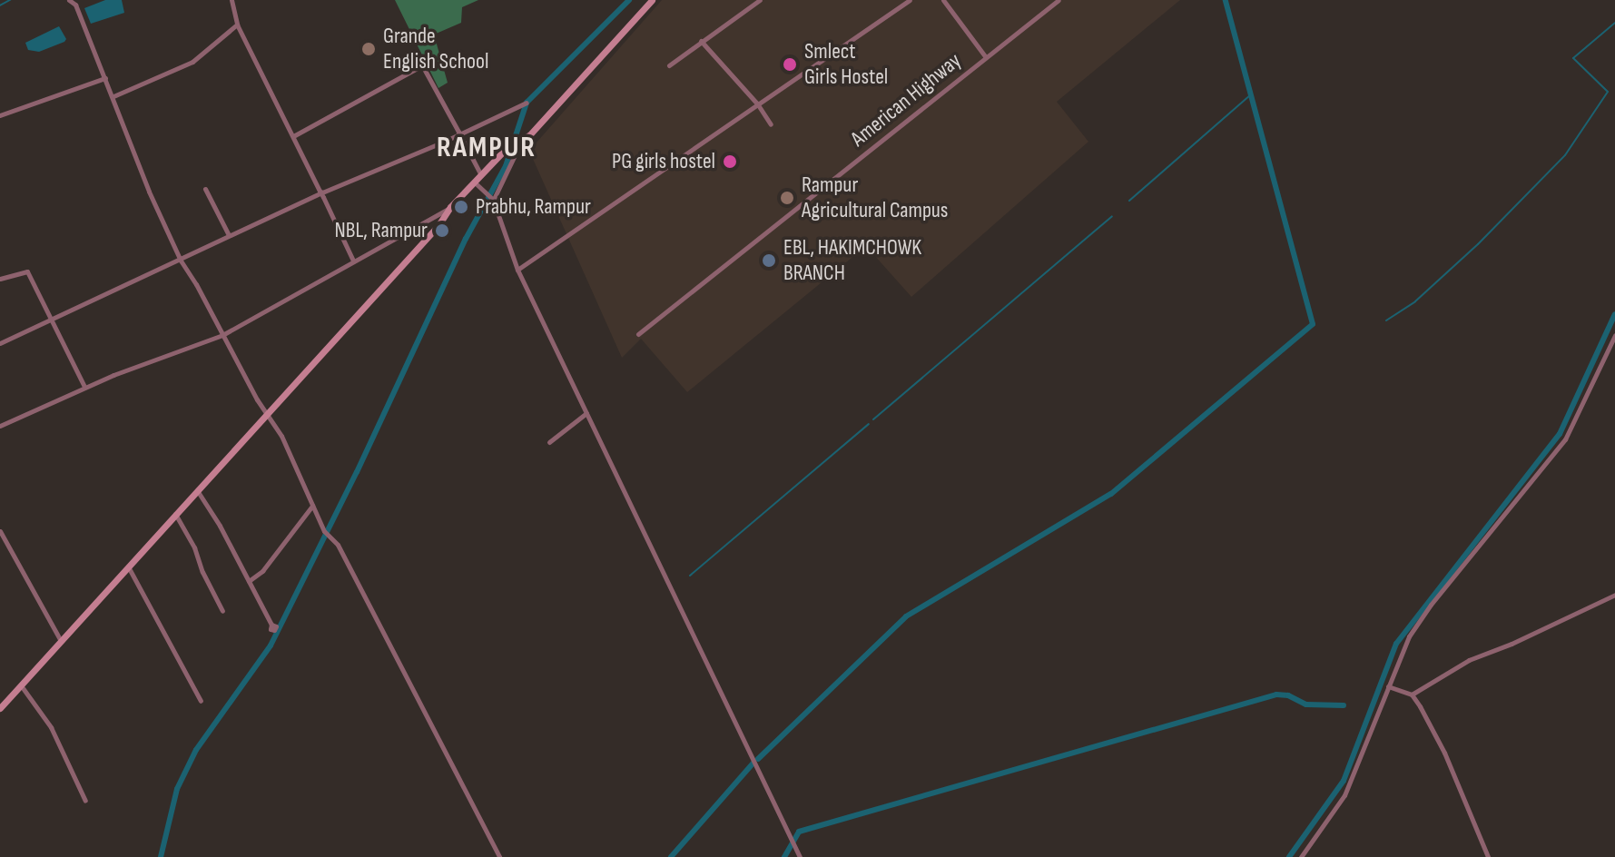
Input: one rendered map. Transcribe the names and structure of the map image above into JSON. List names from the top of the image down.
{
  "streets": {
    "street": ["American Highway"]
  },
  "districts": ["RAMPUR"],
  "places": [
    "Grande English School",
    "Smlect Girls Hostel",
    "PG girls hostel",
    "Rampur Agricultural Campus",
    "Prabhu, Rampur",
    "NBL, Rampur",
    "EBL, HAKIMCHOWK BRANCH"
  ]
}
